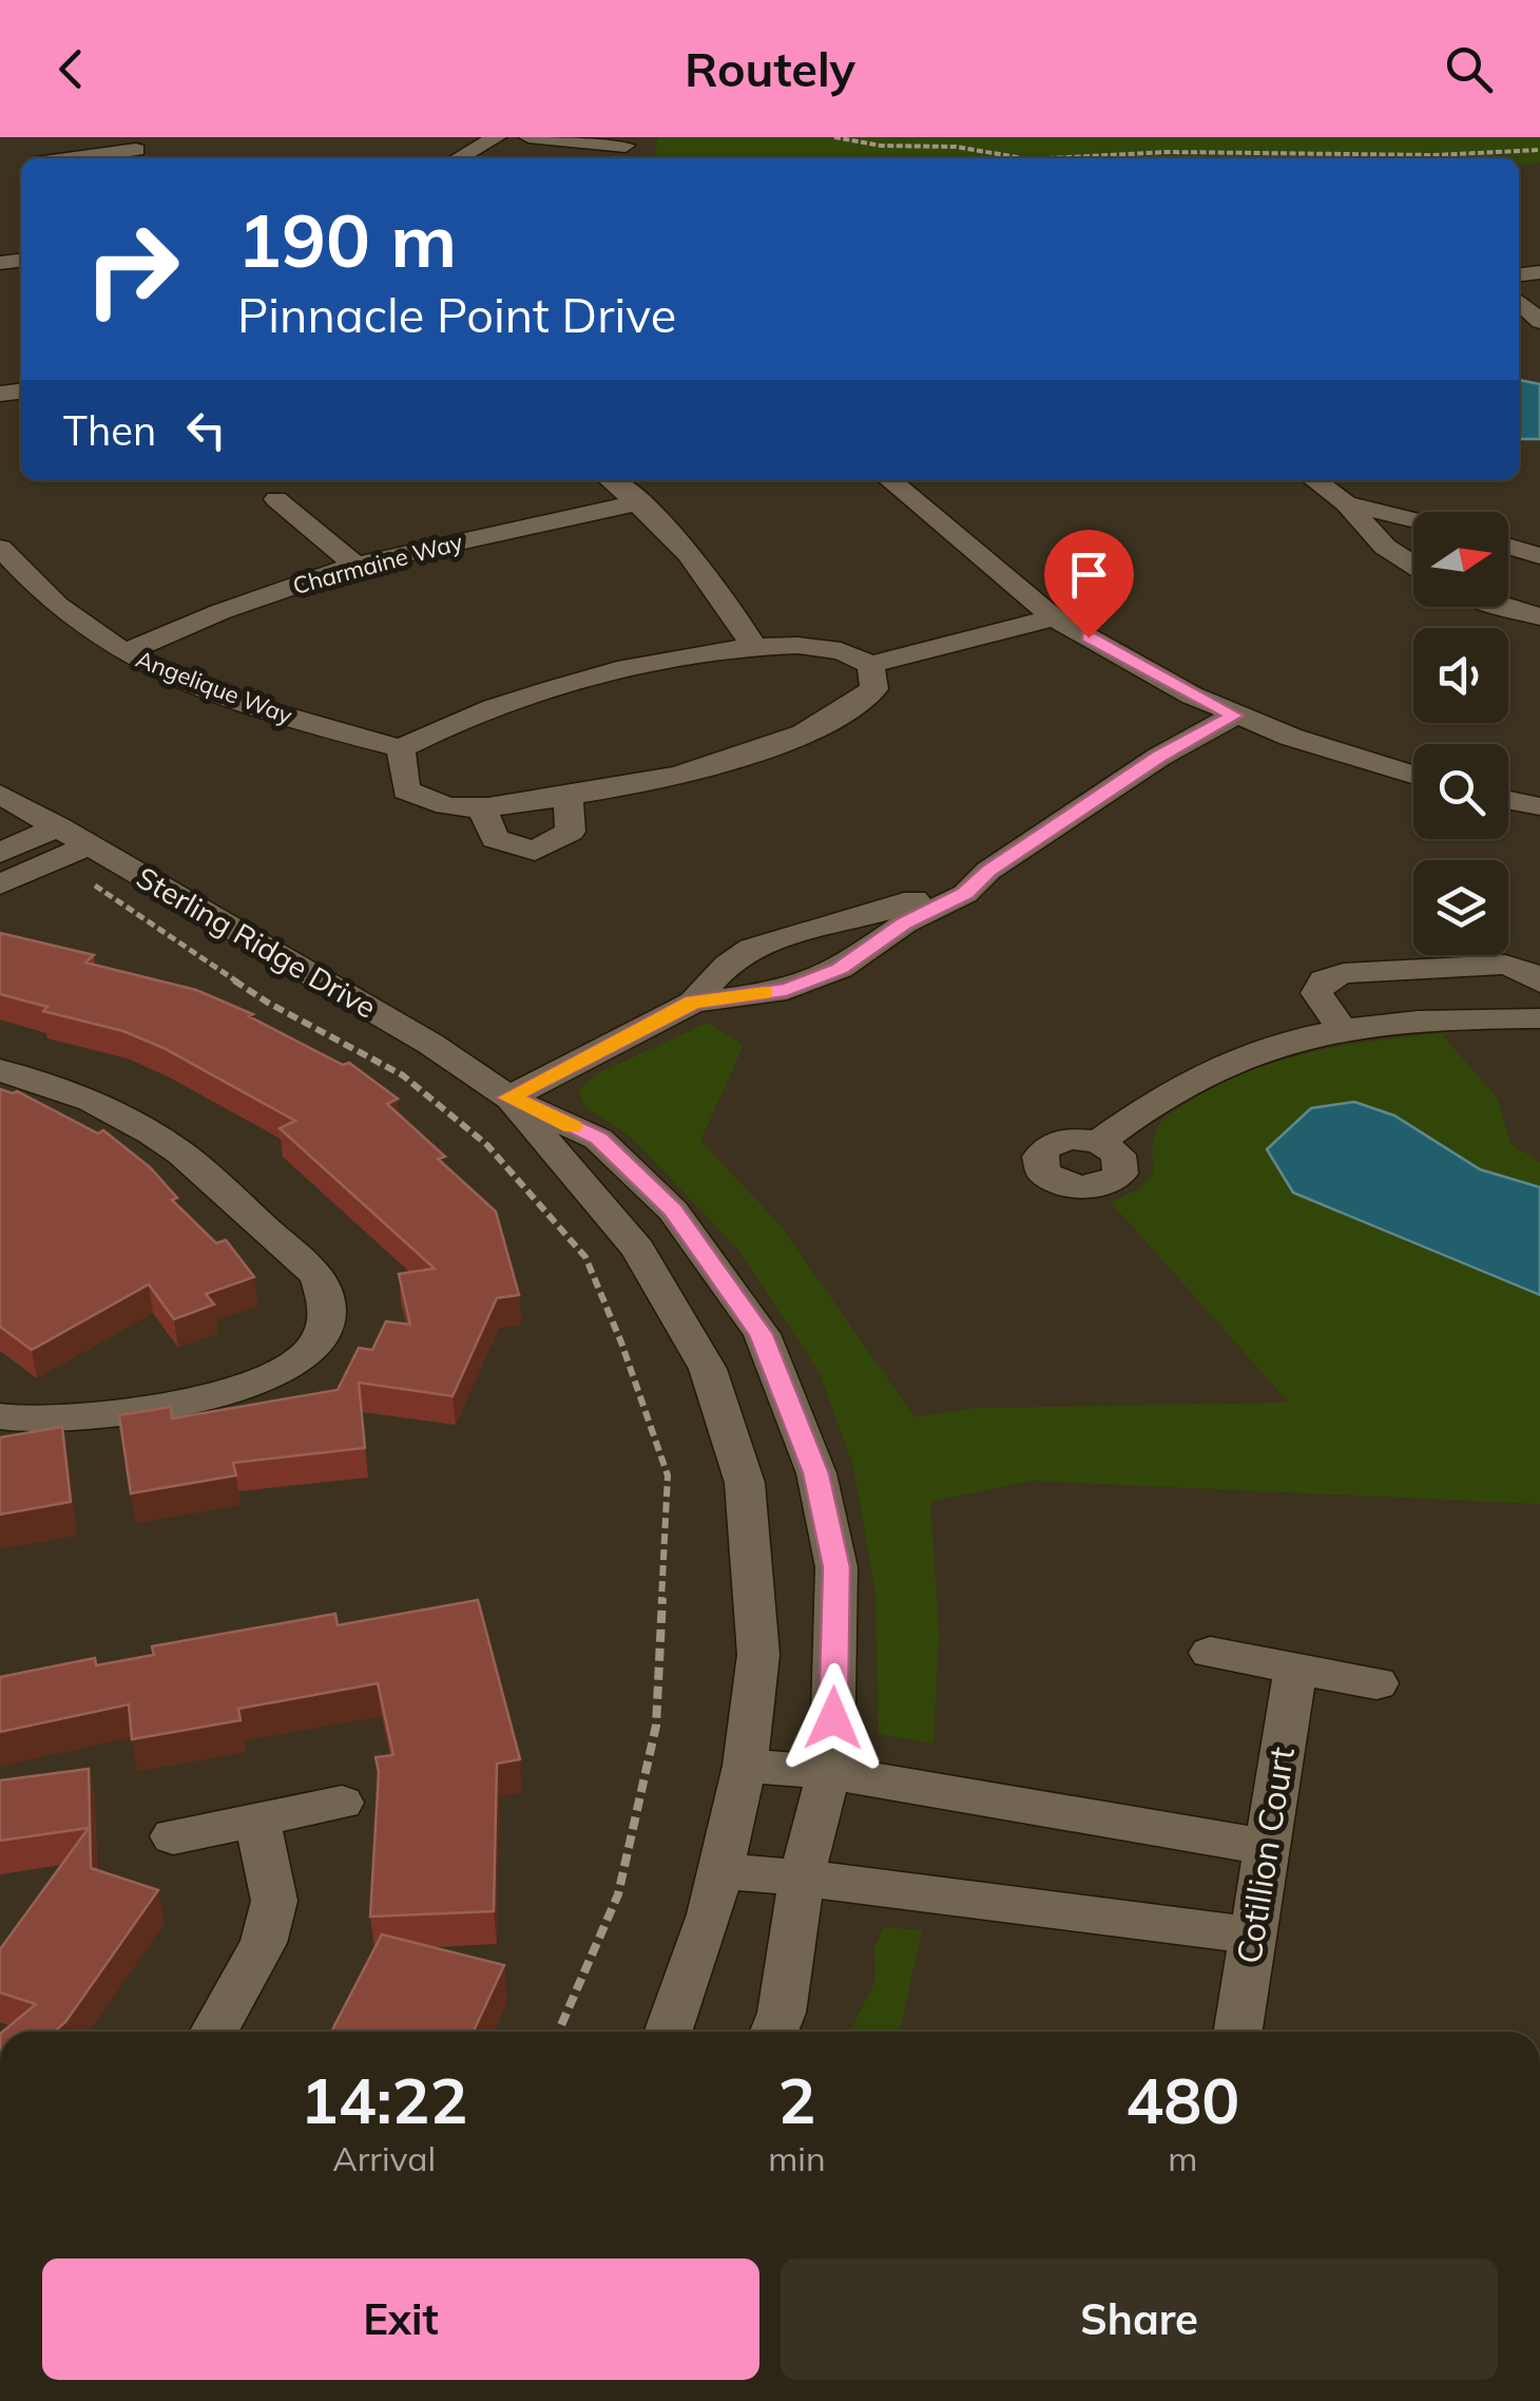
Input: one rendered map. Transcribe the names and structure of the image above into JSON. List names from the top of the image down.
{
  "streets": {
    "street": [
      "Charmaine Way",
      "Angelique Way",
      "Sterling Ridge Drive",
      "Cotillion Court"
    ]
  },
  "crossings": [
    ["Charmaine Way", "Angelique Way"]
  ],
  "north": "right",
  "page": {
    "header": "Routely",
    "turn": ["190 m", "Pinnacle Point Drive"],
    "then": "Then",
    "eta": [
      "14:22",
      "Arrival",
      "2",
      "min",
      "480",
      "m"
    ],
    "buttons": ["Exit", "Share"]
  }
}
